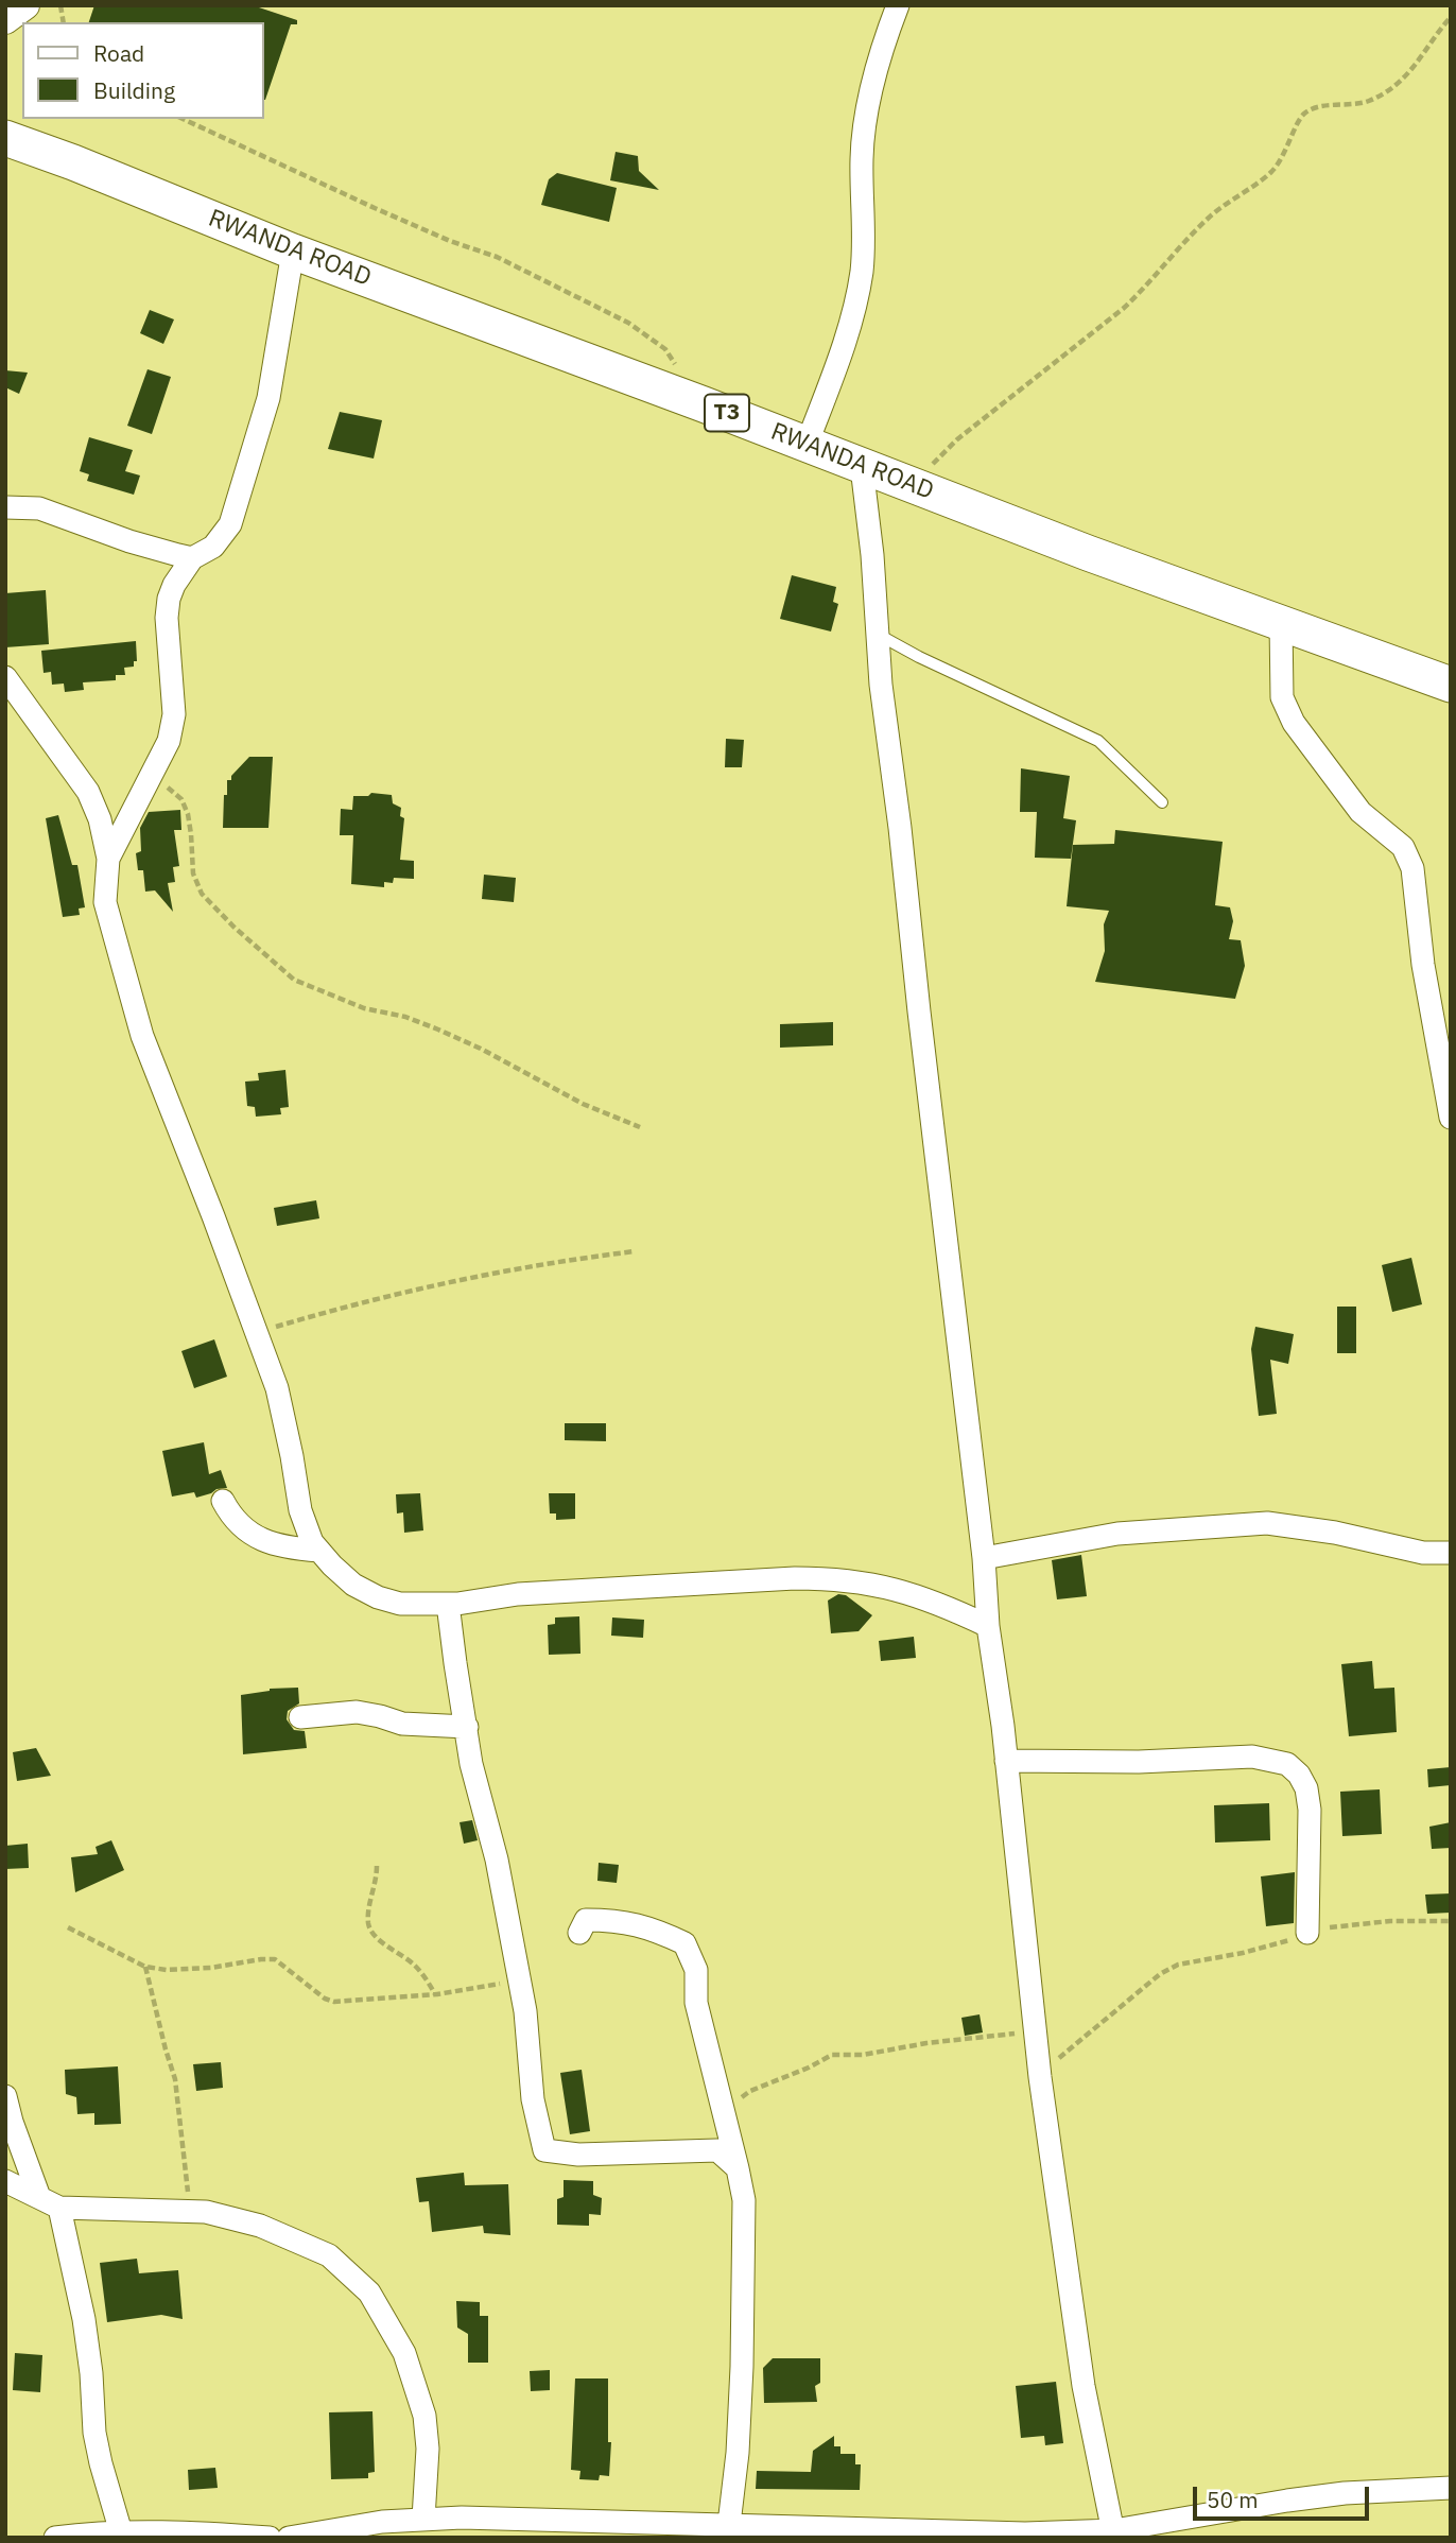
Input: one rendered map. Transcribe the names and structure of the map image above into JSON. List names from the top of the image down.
{
  "streets": {
    "highway": ["RWANDA ROAD", "T3"]
  },
  "legend": ["Road", "Building"],
  "scale_bar": "50 m"
}
